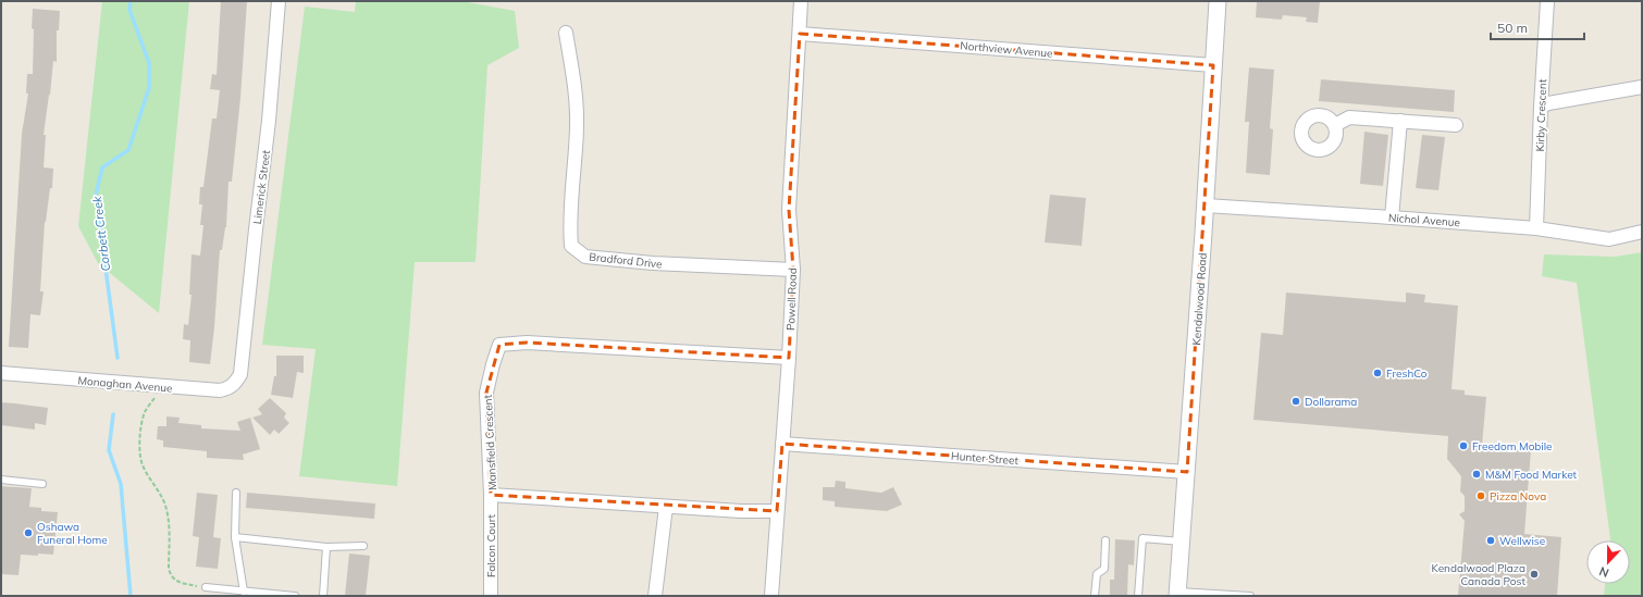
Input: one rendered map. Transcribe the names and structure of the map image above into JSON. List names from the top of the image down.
{
  "streets": {
    "street": [
      "Northview Avenue",
      "Kirby Crescent",
      "Limerick Street",
      "Nichol Avenue",
      "Bradford Drive",
      "Powell Road",
      "Kendalwood Road",
      "Monaghan Avenue",
      "Mansfield Crescent",
      "Hunter Street",
      "Falcon Court"
    ]
  },
  "crossings": [
    ["Northview Avenue", "Powell Road"],
    ["Northview Avenue", "Kendalwood Road"],
    ["Kirby Crescent", "Nichol Avenue"],
    ["Limerick Street", "Monaghan Avenue"],
    ["Nichol Avenue", "Kendalwood Road"],
    ["Bradford Drive", "Powell Road"],
    ["Powell Road", "Mansfield Crescent"],
    ["Powell Road", "Hunter Street"],
    ["Kendalwood Road", "Hunter Street"],
    ["Mansfield Crescent", "Falcon Court"]
  ],
  "water": ["Corbett Creek"],
  "places": [
    "FreshCo",
    "Dollarama",
    "Freedom Mobile",
    "M&M Food Market",
    "Pizza Nova",
    "Oshawa Funeral Home",
    "Wellwise",
    "Kendalwood Plaza Canada Post"
  ],
  "scale_bar": "50 m",
  "north": "bottom"
}
